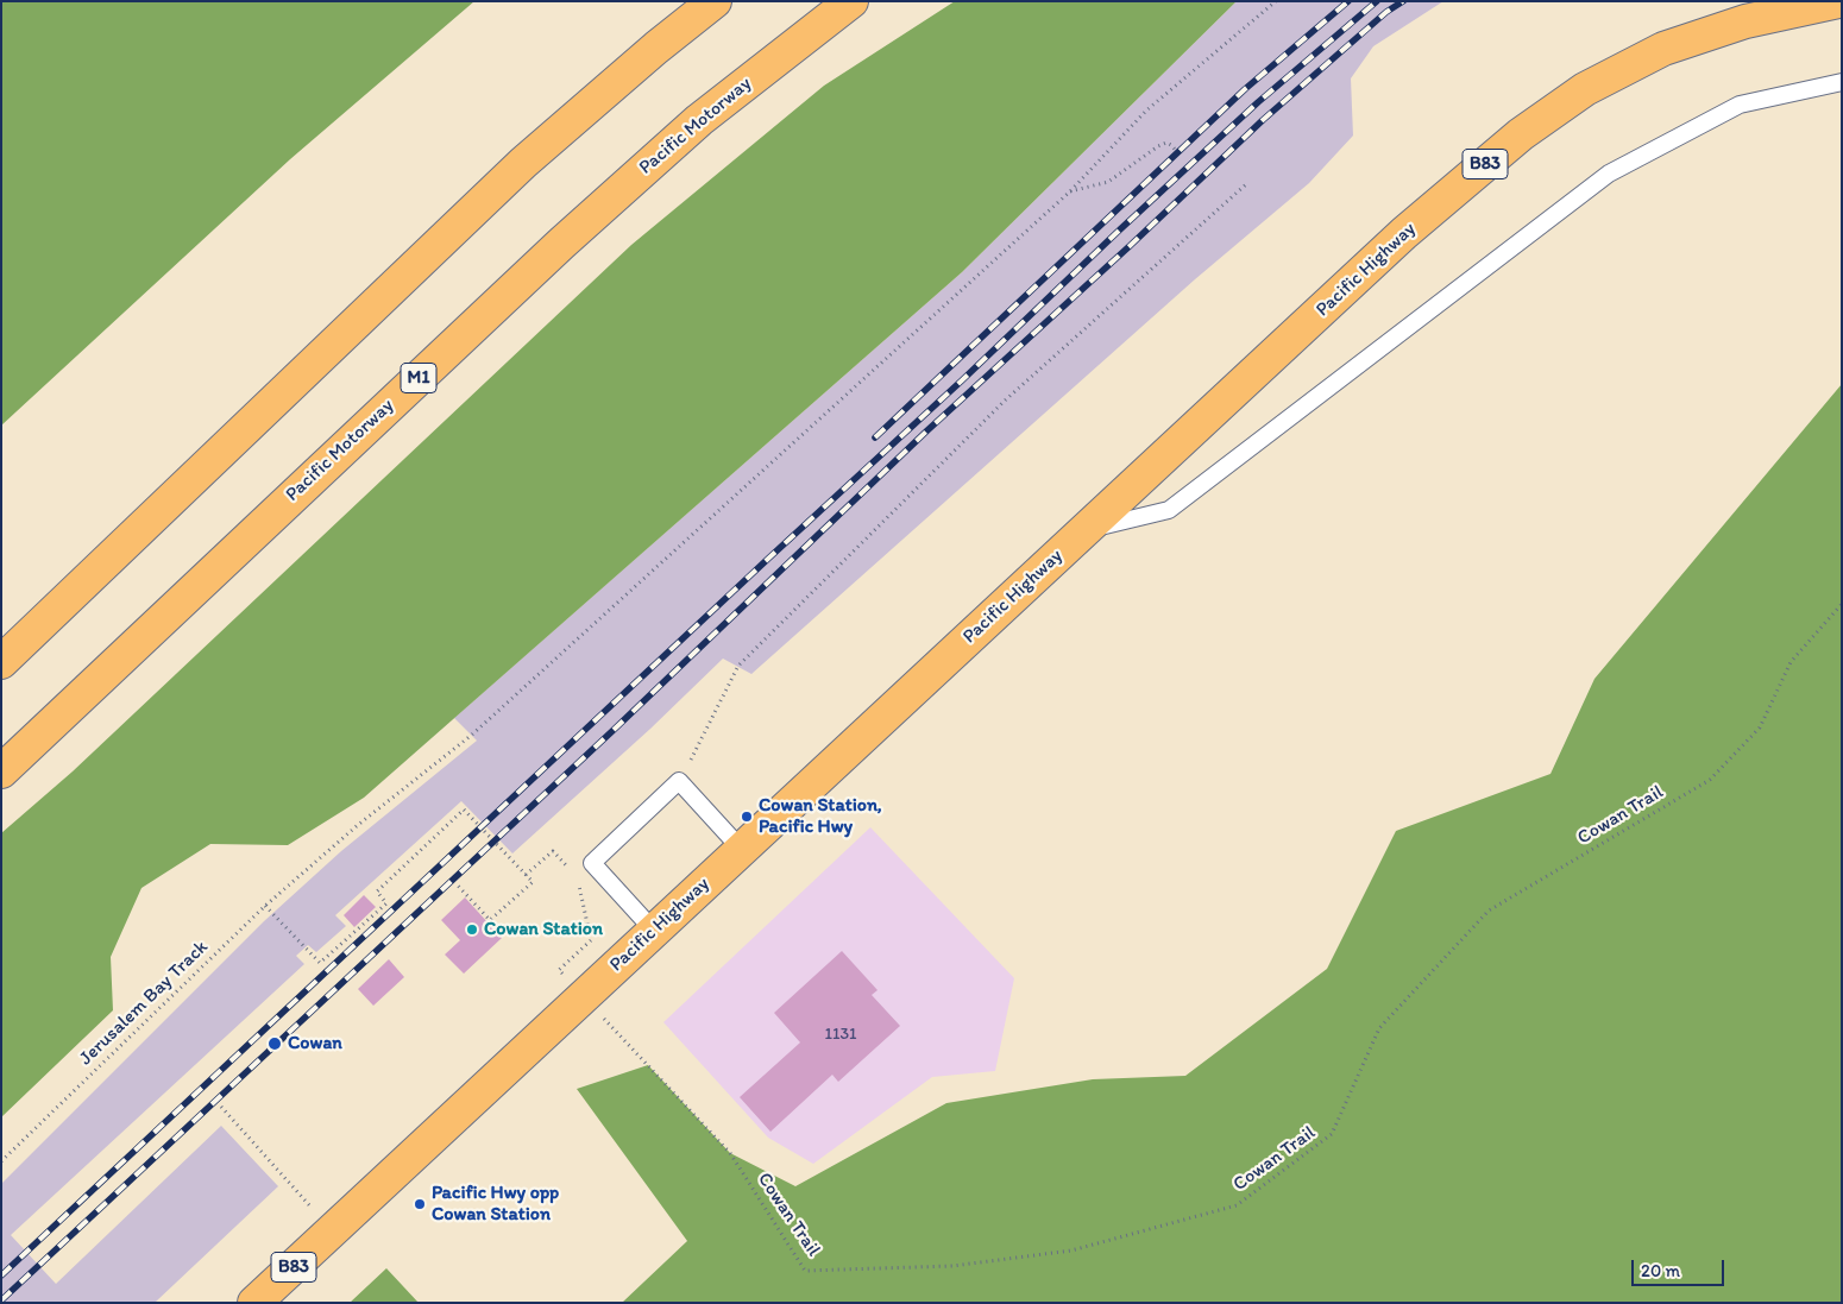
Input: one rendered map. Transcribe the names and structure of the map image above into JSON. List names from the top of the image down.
{
  "streets": {
    "main road": [
      "Pacific Motorway",
      "B83",
      "Pacific Highway",
      "M1"
    ],
    "path": ["Cowan Trail", "Jerusalem Bay Track"]
  },
  "crossings": [
    ["Pacific Highway", "Cowan Trail"]
  ],
  "places": [
    "Cowan Station, Pacific Hwy",
    "Cowan Station",
    "Cowan",
    "Pacific Hwy opp Cowan Station"
  ],
  "house_numbers": ["1131"],
  "scale_bar": "20 m"
}
